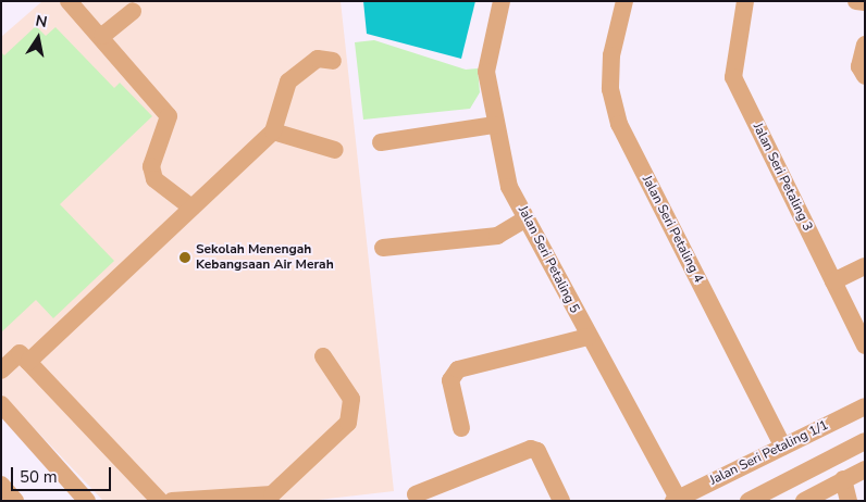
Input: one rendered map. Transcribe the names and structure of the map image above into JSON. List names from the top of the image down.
{
  "streets": {
    "street": [
      "Jalan Seri Petaling 3",
      "Jalan Seri Petaling 4",
      "Jalan Seri Petaling 5",
      "Jalan Seri Petaling 1/1"
    ]
  },
  "crossings": [
    ["Jalan Seri Petaling 4", "Jalan Seri Petaling 1/1"],
    ["Jalan Seri Petaling 5", "Jalan Seri Petaling 1/1"]
  ],
  "places": ["Sekolah Menengah Kebangsaan Air Merah"],
  "scale_bar": "50 m",
  "north": "top"
}
